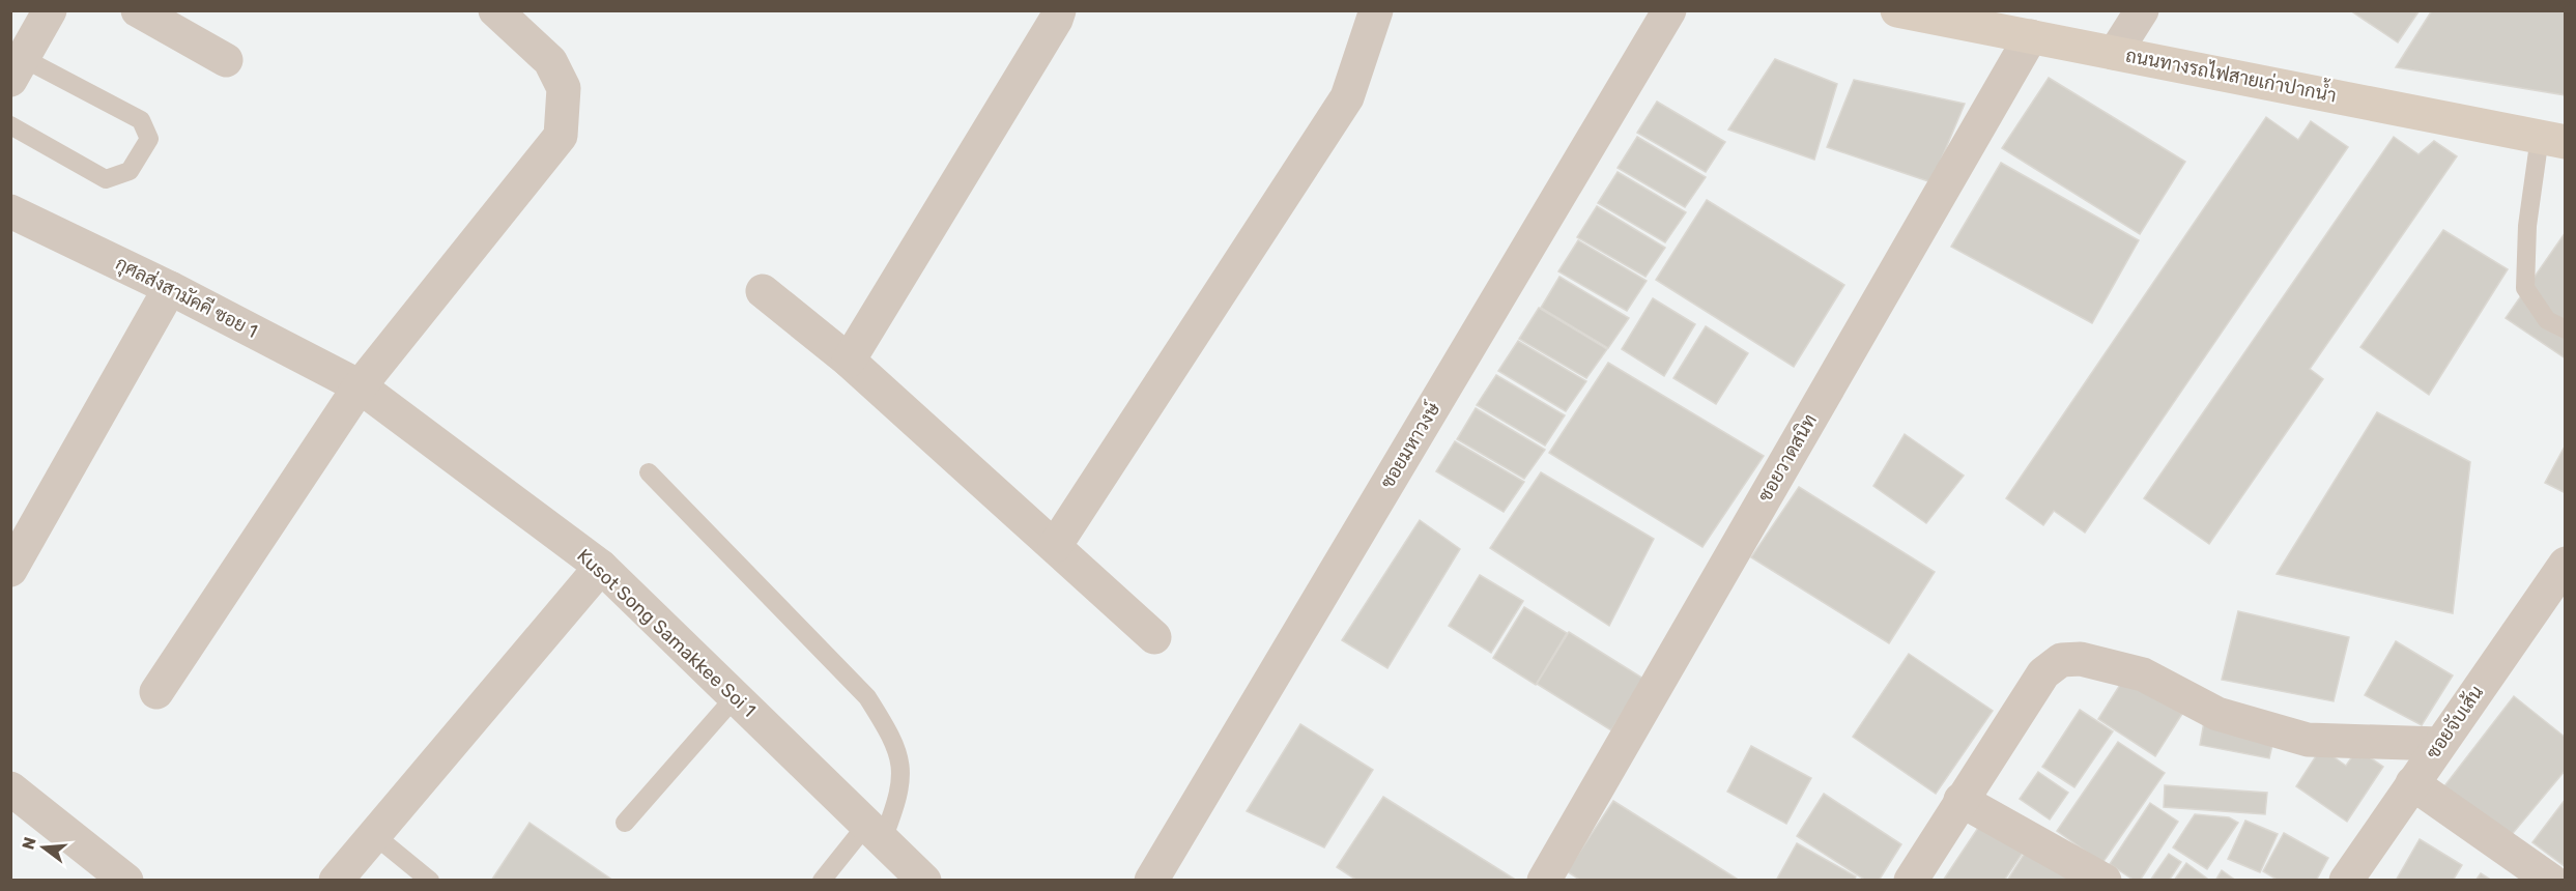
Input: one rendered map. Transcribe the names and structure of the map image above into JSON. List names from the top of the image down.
{
  "streets": {
    "main road": ["ถนนทางรถไฟสายเก่าปากน้ำ"],
    "street": [
      "กุศลส่งสามัคคี ซอย 1",
      "ซอยมหาวงษ์",
      "ซอยวาดสนิท",
      "Kusot Song Samakkee Soi 1",
      "ซอยจับเส้น"
    ]
  },
  "crossings": [
    ["ถนนทางรถไฟสายเก่าปากน้ำ", "ซอยวาดสนิท"],
    ["กุศลส่งสามัคคี ซอย 1", "Kusot Song Samakkee Soi 1"]
  ],
  "north": "left"
}
